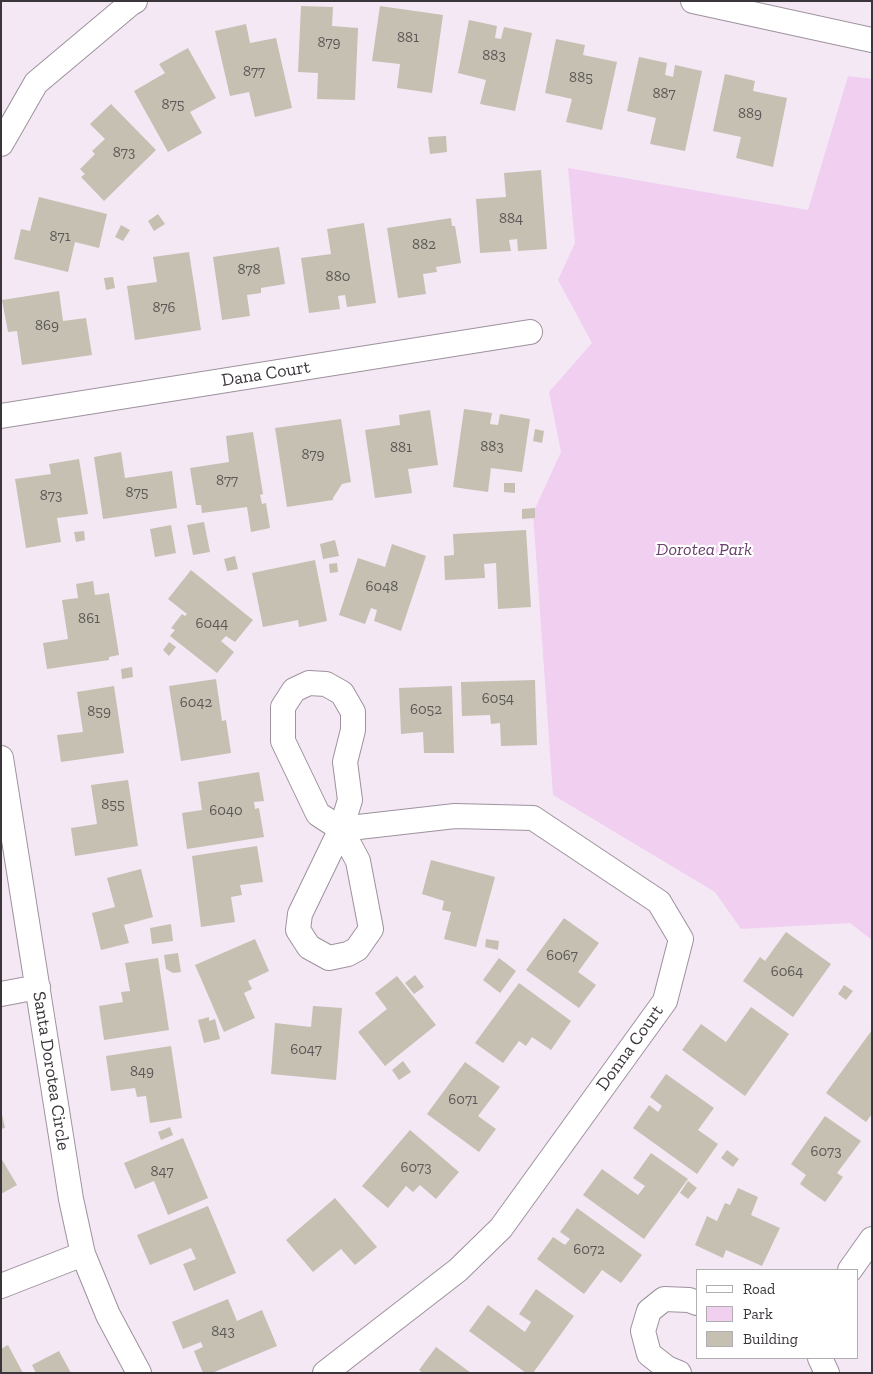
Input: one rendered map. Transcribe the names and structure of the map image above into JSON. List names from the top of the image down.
{
  "streets": {
    "street": ["Dana Court", "Donna Court", "Santa Dorotea Circle"]
  },
  "parks": ["Dorotea Park"],
  "house_numbers": [
    "881",
    "879",
    "883",
    "877",
    "885",
    "887",
    "875",
    "889",
    "873",
    "884",
    "871",
    "882",
    "878",
    "880",
    "876",
    "869",
    "883",
    "881",
    "879",
    "877",
    "875",
    "873",
    "6048",
    "861",
    "6044",
    "6054",
    "6042",
    "6052",
    "859",
    "855",
    "6040",
    "6067",
    "6064",
    "6047",
    "849",
    "6071",
    "6073",
    "6073",
    "847",
    "6072",
    "843"
  ],
  "legend": ["Road", "Park", "Building"]
}
